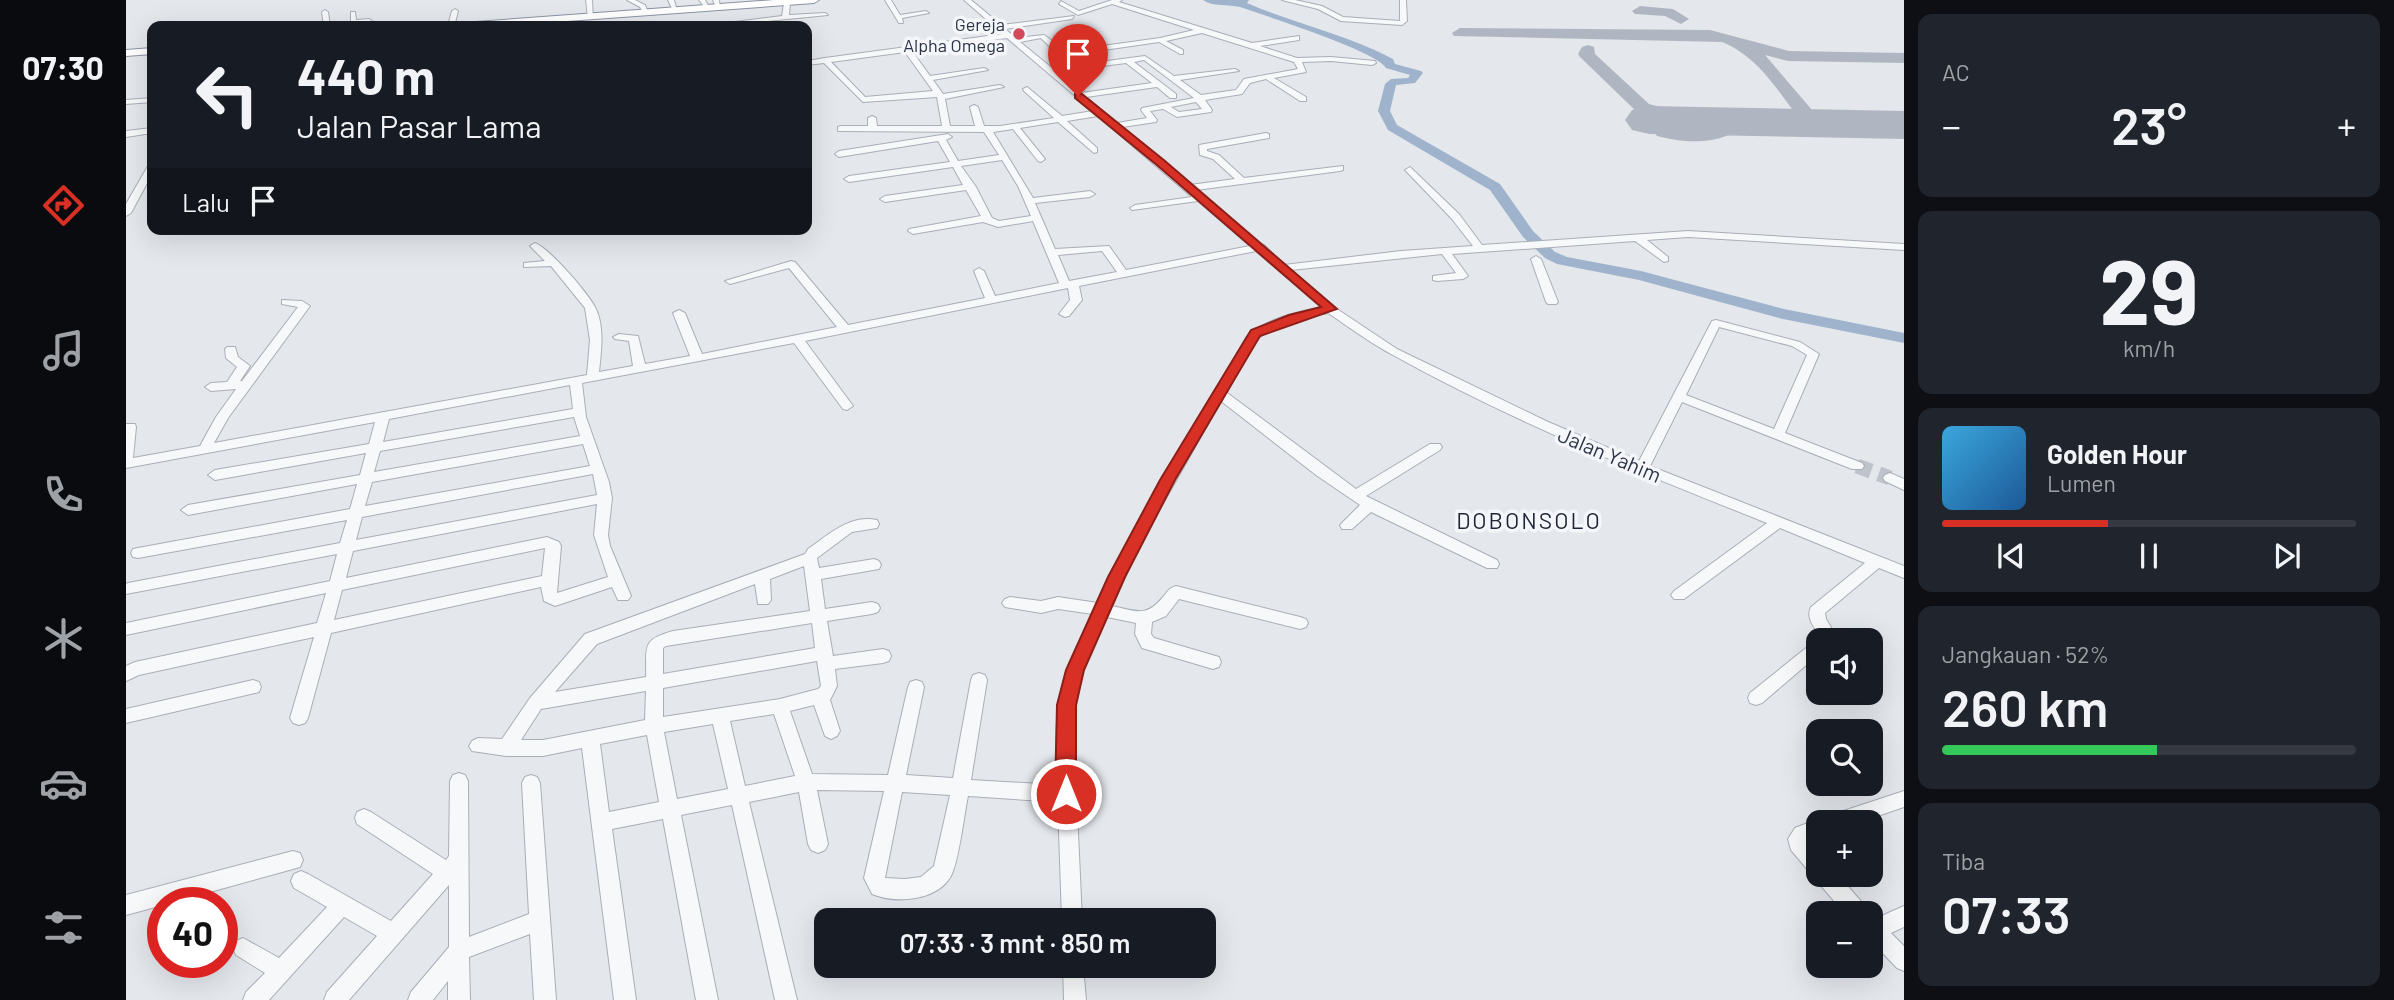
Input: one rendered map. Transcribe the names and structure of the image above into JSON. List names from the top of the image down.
{
  "streets": {
    "street": ["Jalan Yahim"]
  },
  "districts": ["DOBONSOLO"],
  "places": ["Gereja Alpha Omega"],
  "page": {
    "tabs": "07:30",
    "tile": [
      "AC",
      ["29", "km/h"],
      ["Jangkauan · 52%", "260 km"],
      ["Tiba", "07:33"]
    ],
    "turn": ["440 m", "Jalan Pasar Lama"],
    "heat": ["−", "23°", "+"],
    "then": "Lalu",
    "song": ["Golden Hour", "Lumen"],
    "map_buttons": ["+", "−"],
    "limit": "40",
    "trip": "07:33 · 3 mnt · 850 m"
  }
}
